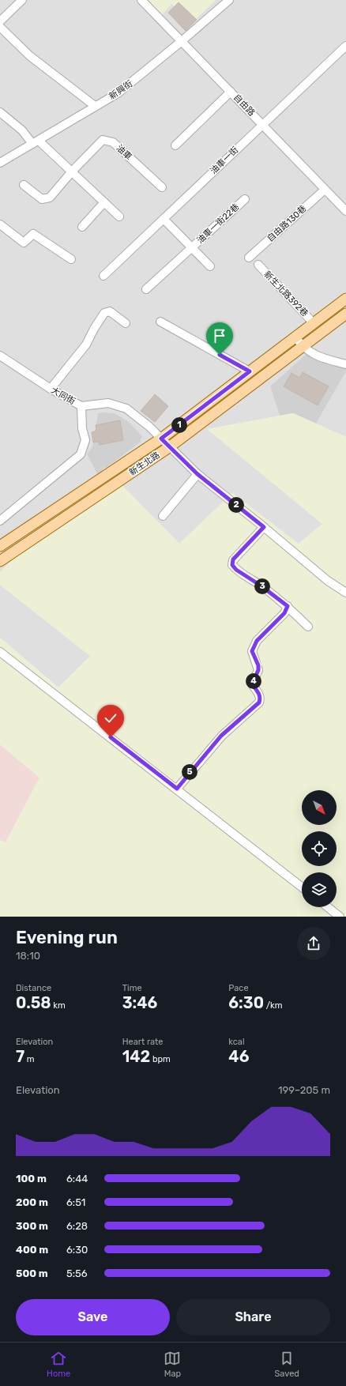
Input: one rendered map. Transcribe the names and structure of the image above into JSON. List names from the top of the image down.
{
  "streets": {
    "main road": ["新生北路"],
    "street": [
      "新興街",
      "自由路",
      "油車",
      "油車一街",
      "油車一街22巷",
      "自由路130巷",
      "新生北路392巷",
      "大同街"
    ]
  },
  "crossings": [
    ["新興街", "自由路"],
    ["自由路", "油車一街"],
    ["自由路", "自由路130巷"],
    ["油車一街", "油車一街22巷"],
    ["新生北路392巷", "新生北路"],
    ["大同街", "新生北路"]
  ],
  "north": "bottom right",
  "page": {
    "pins": [
      "1",
      "2",
      "3",
      "4",
      "5"
    ],
    "heading": ["Evening run", "18:10"],
    "stats": [
      ["Distance", "0.58 km"],
      ["Time", "3:46"],
      ["Pace", "6:30 /km"],
      ["Elevation", "7 m"],
      ["Heart rate", "142 bpm"],
      ["kcal", "46"]
    ],
    "chart": ["Elevation", "199–205 m"],
    "list": [
      {
        "name": "100 m",
        "note": "6:44"
      },
      {
        "name": "200 m",
        "note": "6:51"
      },
      {
        "name": "300 m",
        "note": "6:28"
      },
      {
        "name": "400 m",
        "note": "6:30"
      },
      {
        "name": "500 m",
        "note": "5:56"
      }
    ],
    "buttons": ["Save", "Share"],
    "tabs": ["Home", "Map", "Saved"]
  }
}
